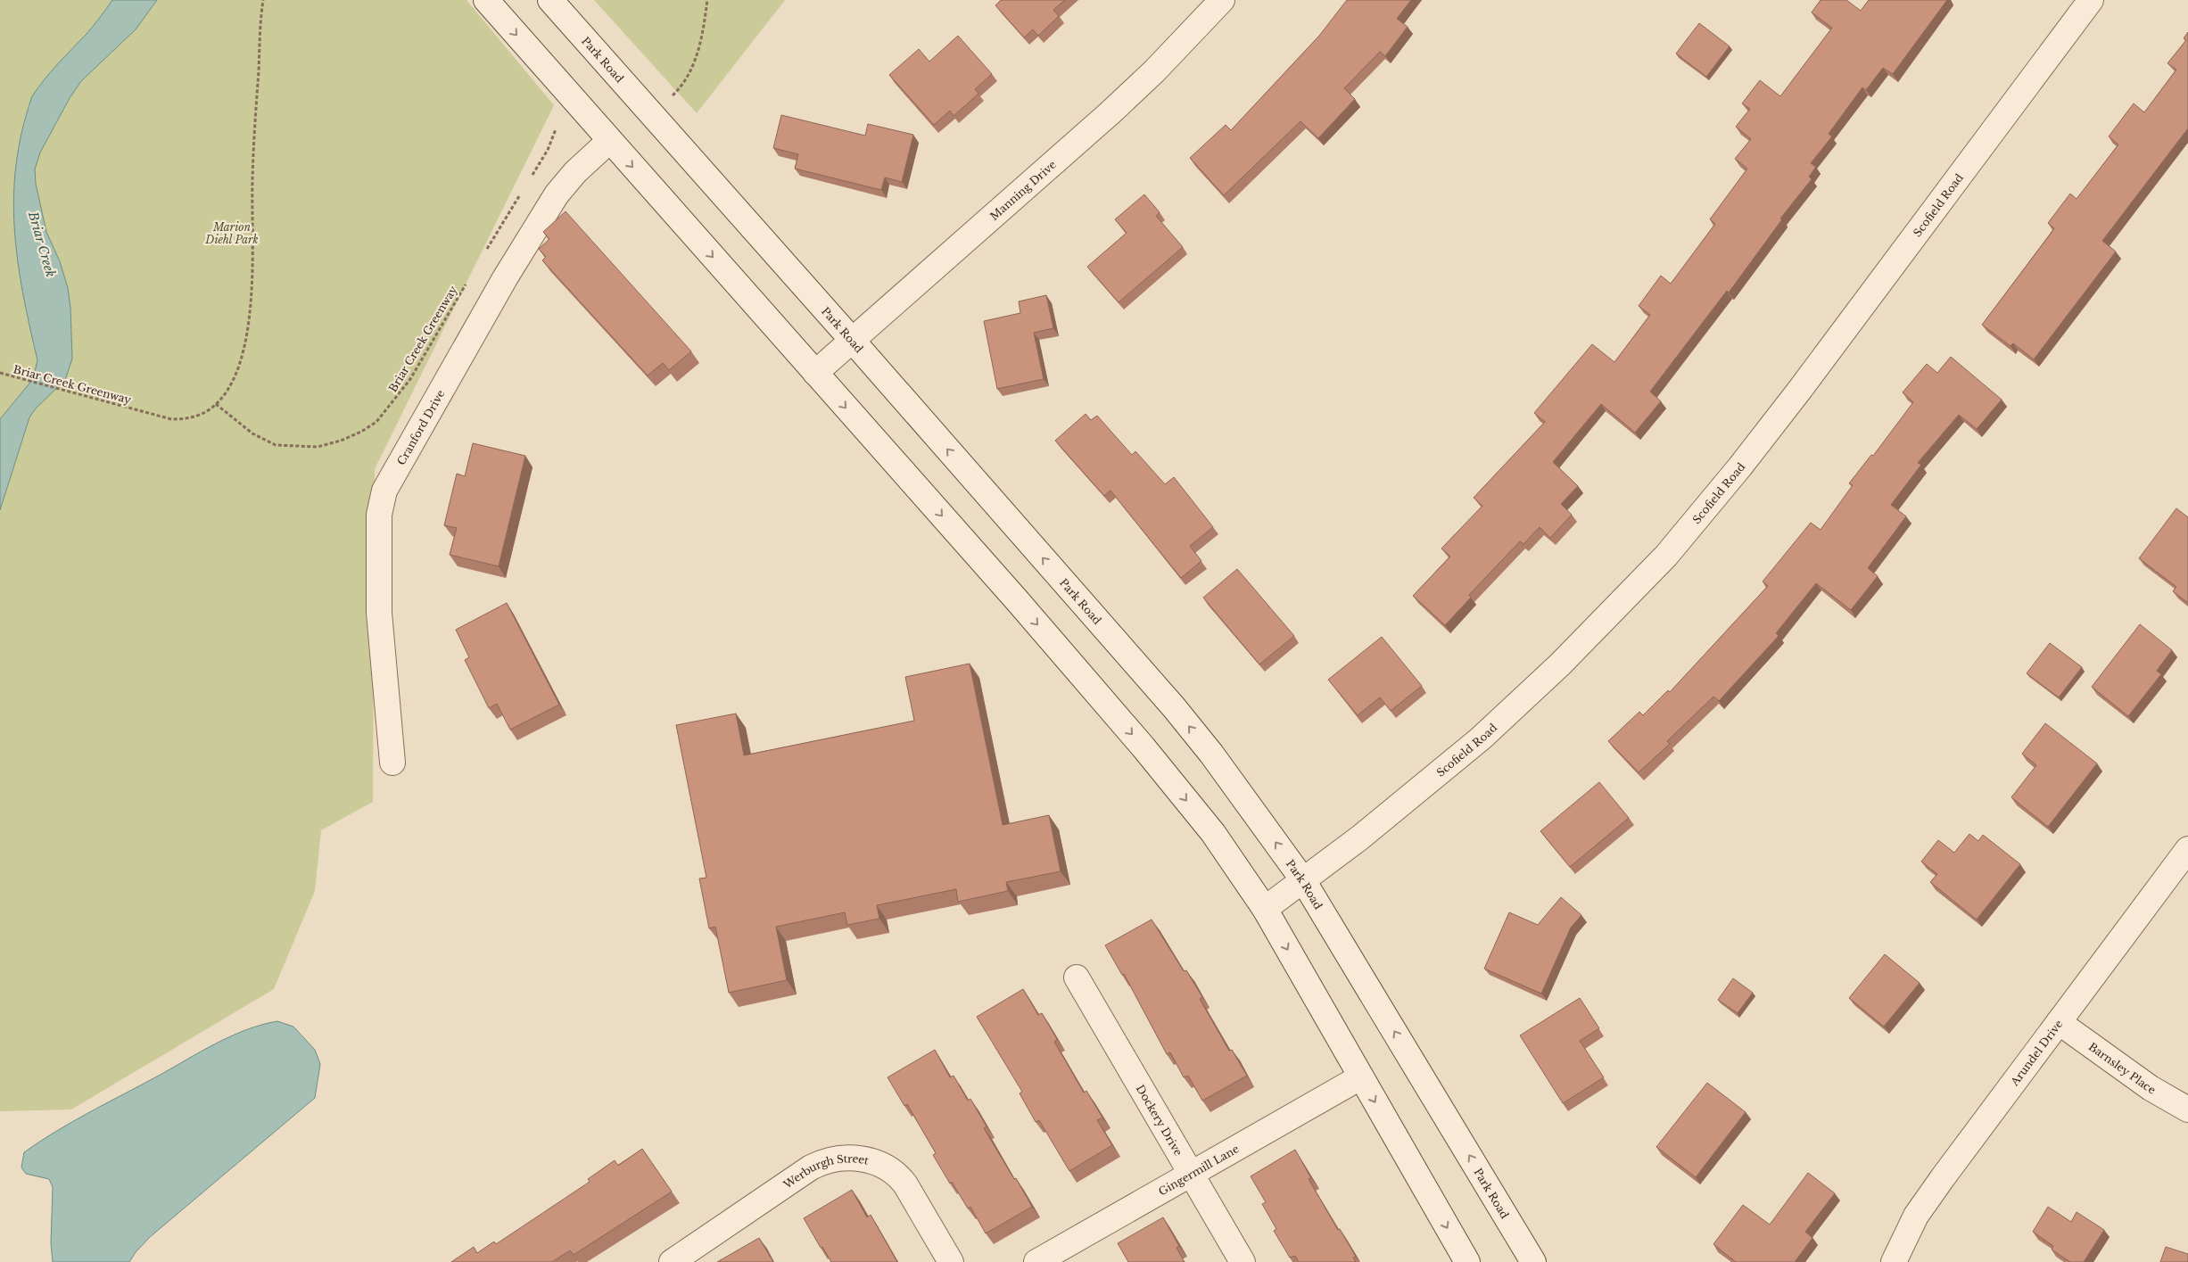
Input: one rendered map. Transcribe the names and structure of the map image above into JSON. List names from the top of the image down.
{
  "streets": {
    "street": [
      "Park Road",
      "Manning Drive",
      "Scofield Road",
      "Cranford Drive",
      "Arundel Drive",
      "Barnsley Place",
      "Dockery Drive",
      "Gingermill Lane",
      "Werburgh Street"
    ],
    "path": ["Briar Creek Greenway"]
  },
  "crossings": [
    ["Park Road", "Manning Drive"],
    ["Park Road", "Scofield Road"],
    ["Arundel Drive", "Barnsley Place"],
    ["Dockery Drive", "Gingermill Lane"]
  ],
  "water": ["Briar Creek"],
  "parks": ["Marion Diehl Park"]
}
